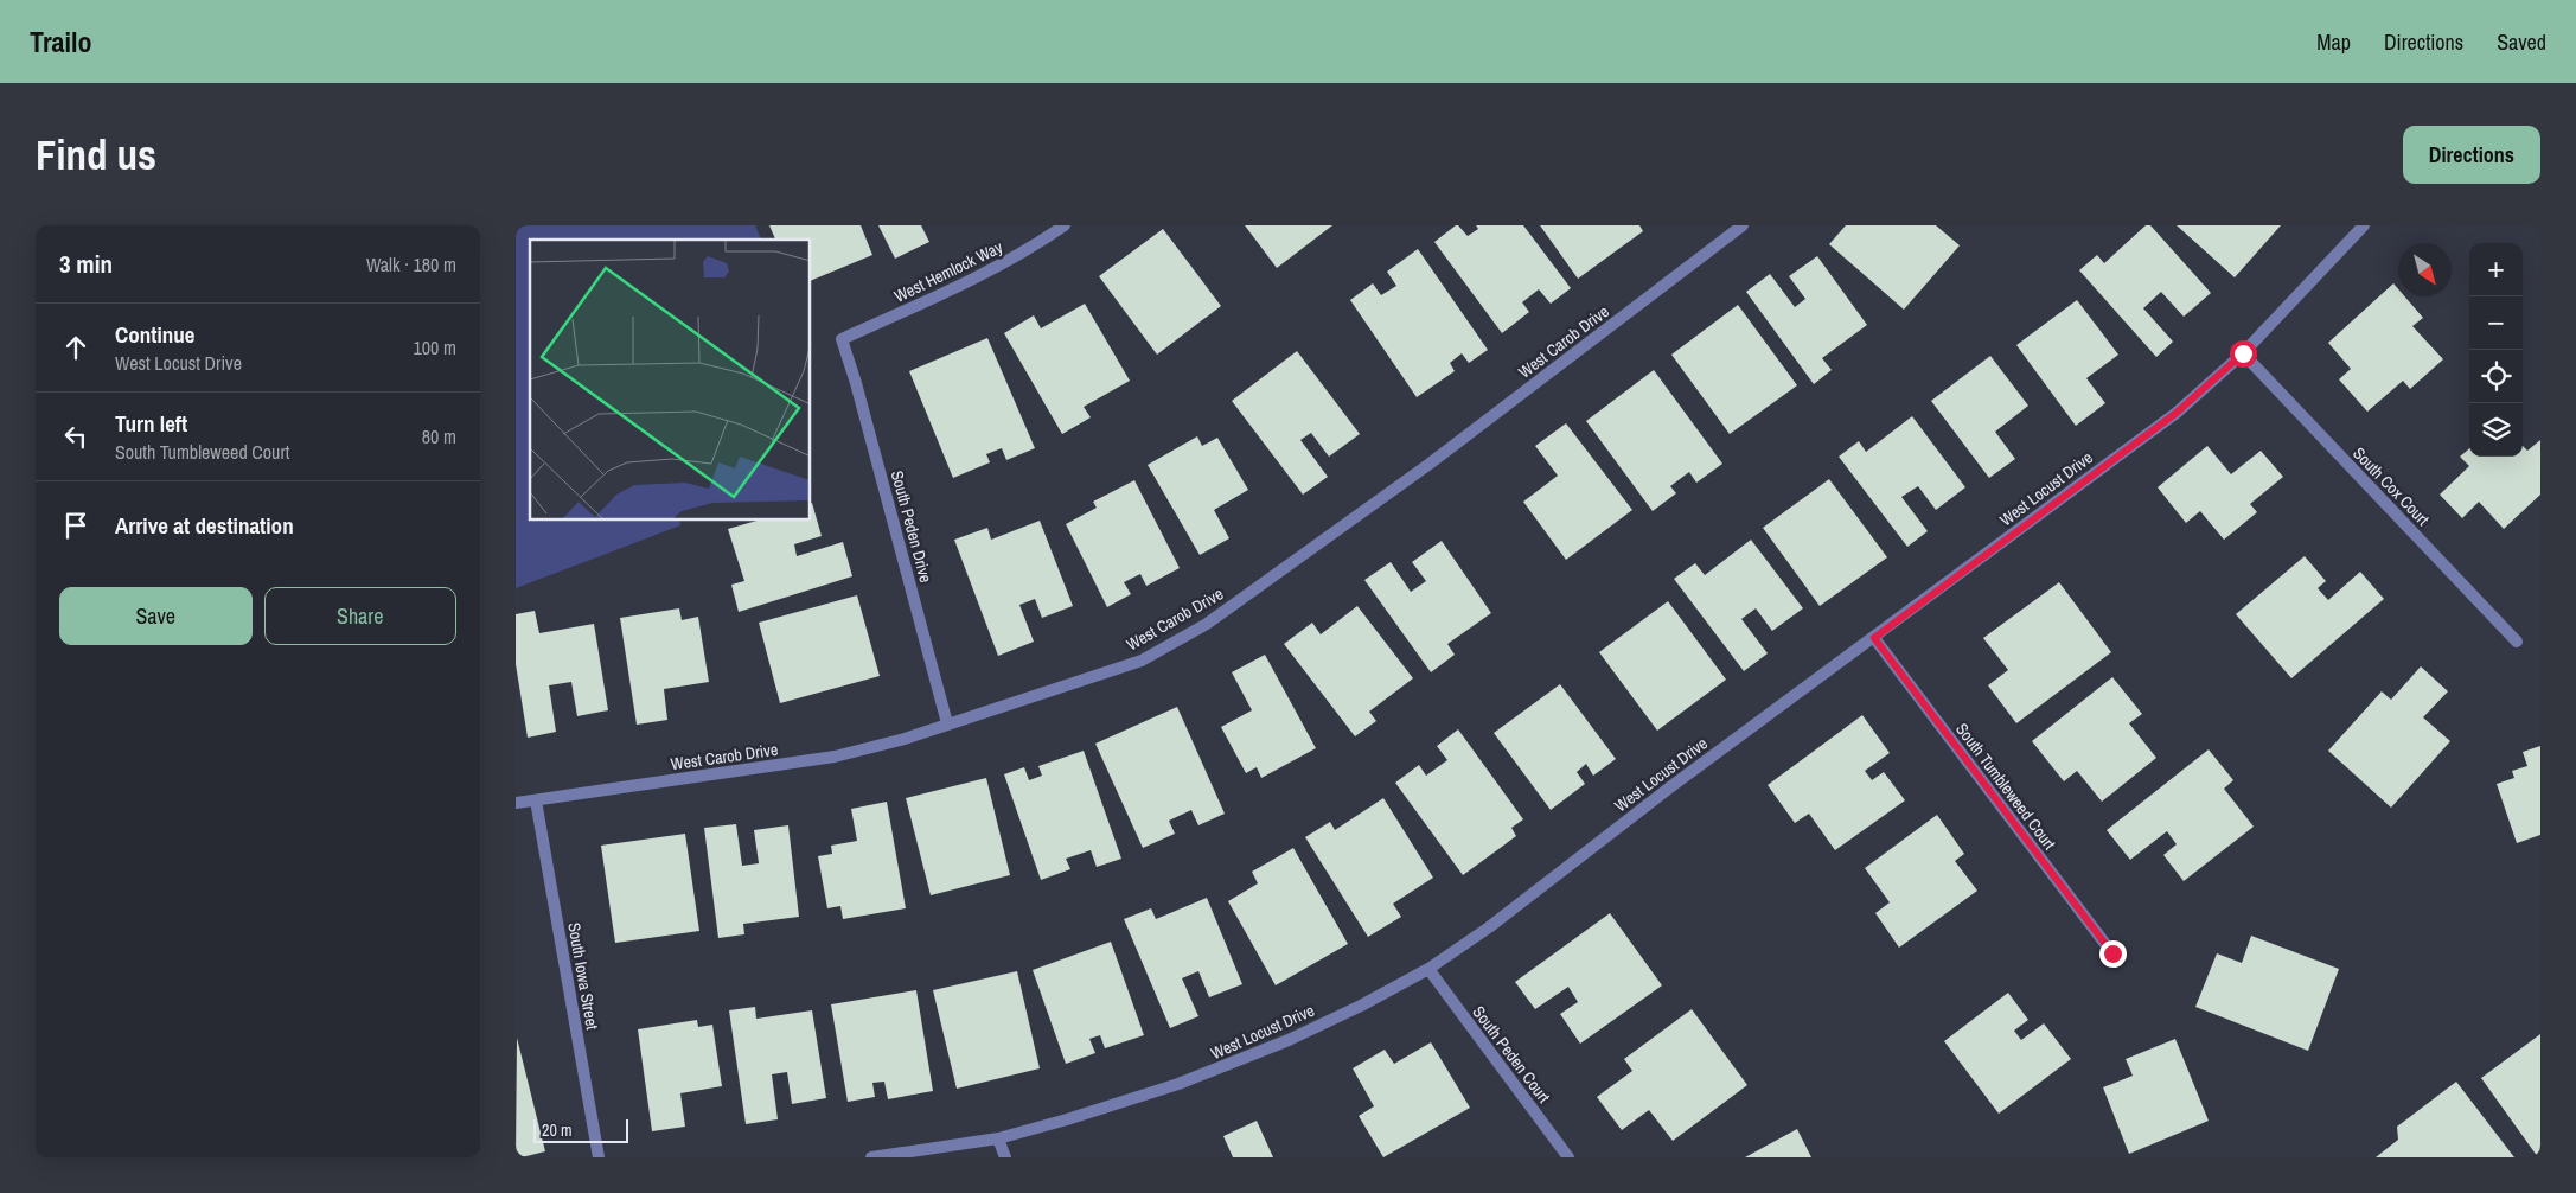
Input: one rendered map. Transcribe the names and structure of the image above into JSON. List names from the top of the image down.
{
  "streets": {
    "street": [
      "West Hemlock Way",
      "West Carob Drive",
      "South Cox Court",
      "West Locust Drive",
      "South Peden Drive",
      "South Tumbleweed Court",
      "South Iowa Street",
      "South Peden Court"
    ]
  },
  "crossings": [
    ["West Hemlock Way", "South Peden Drive"],
    ["West Carob Drive", "South Peden Drive"],
    ["West Carob Drive", "South Iowa Street"],
    ["South Cox Court", "West Locust Drive"],
    ["West Locust Drive", "South Tumbleweed Court"],
    ["West Locust Drive", "South Peden Court"]
  ],
  "scale_bar": "20 m",
  "north": "bottom right",
  "page": {
    "header": "Trailo",
    "nav": ["Map", "Directions", "Saved"],
    "buttons": [
      "Directions",
      ["Save", "Share"]
    ],
    "title": "Find us",
    "heading": ["3 min", "Walk · 180 m"],
    "map_buttons": ["+", "−"],
    "list": [
      ["Continue", "West Locust Drive", "100 m"],
      ["Turn left", "South Tumbleweed Court", "80 m"],
      "Arrive at destination"
    ],
    "scale": "20 m"
  }
}
